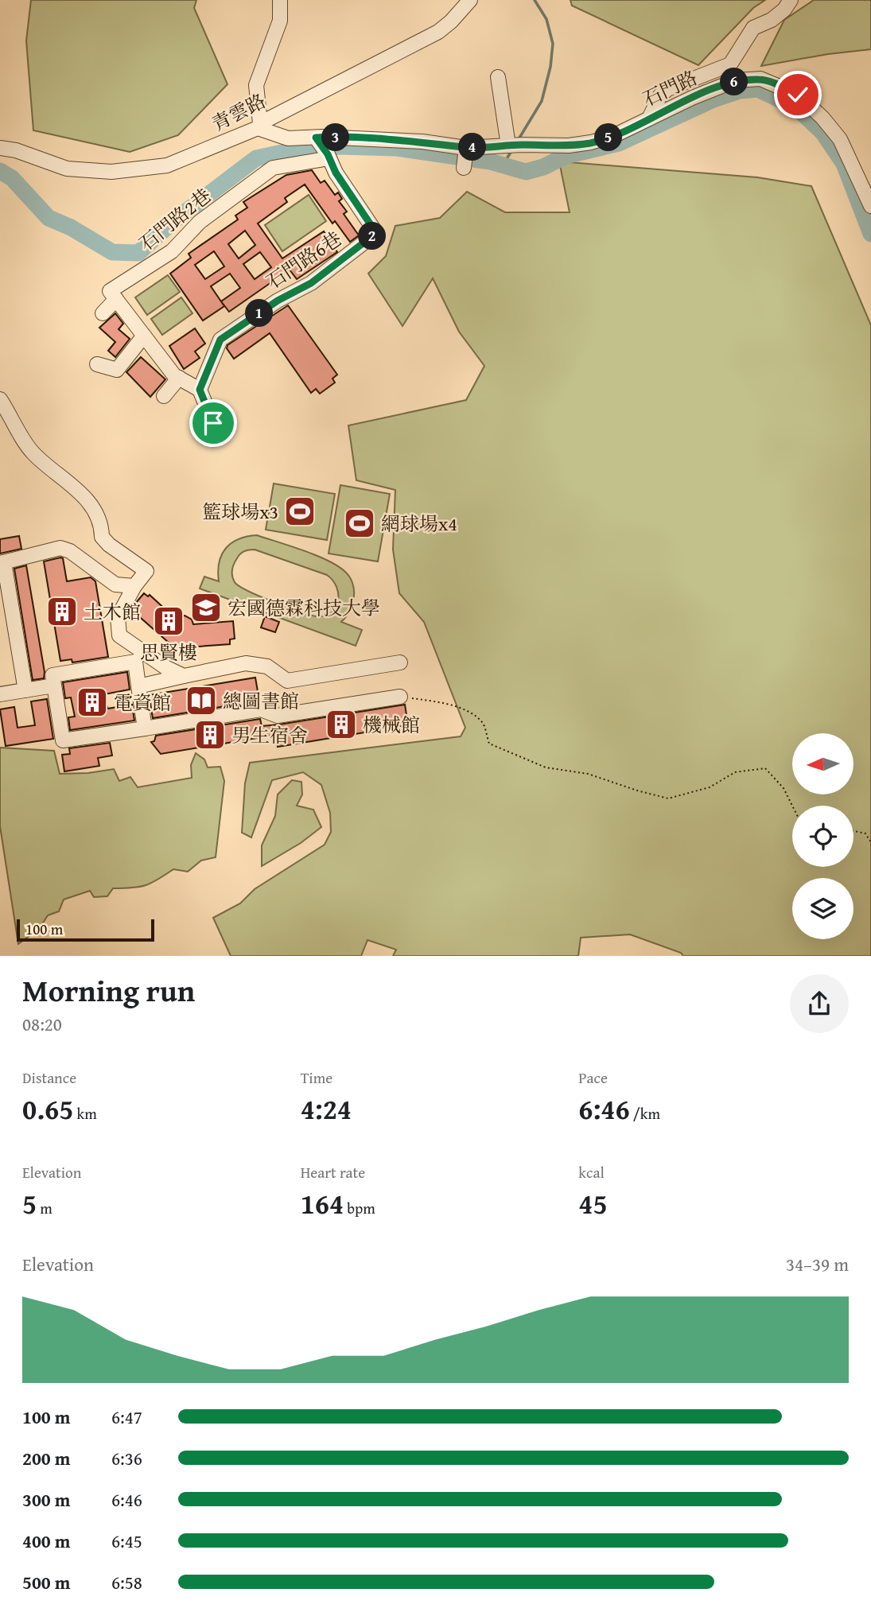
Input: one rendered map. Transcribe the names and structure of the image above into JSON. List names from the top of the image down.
{
  "streets": {
    "street": [
      "石門路",
      "青雲路",
      "石門路2巷",
      "石門路6巷"
    ]
  },
  "crossings": [
    ["石門路", "青雲路"],
    ["石門路2巷", "石門路6巷"]
  ],
  "places": {
    "sports": ["籃球場x3", "網球場x4"],
    "school or university": ["宏國德霖科技大學"],
    "building": [
      "土木館",
      "思賢樓",
      "電資館",
      "機械館",
      "男生宿舍"
    ],
    "library": ["總圖書館"]
  },
  "scale_bar": "100 m",
  "north": "left",
  "page": {
    "pins": [
      "6",
      "3",
      "5",
      "4",
      "2",
      "1"
    ],
    "scale": "100 m",
    "heading": ["Morning run", "08:20"],
    "stats": [
      ["Distance", "0.65 km"],
      ["Time", "4:24"],
      ["Pace", "6:46 /km"],
      ["Elevation", "5 m"],
      ["Heart rate", "164 bpm"],
      ["kcal", "45"]
    ],
    "chart": ["Elevation", "34–39 m"],
    "list": [
      {
        "name": "100 m",
        "note": "6:47"
      },
      {
        "name": "200 m",
        "note": "6:36"
      },
      {
        "name": "300 m",
        "note": "6:46"
      },
      {
        "name": "400 m",
        "note": "6:45"
      },
      {
        "name": "500 m",
        "note": "6:58"
      }
    ]
  }
}
